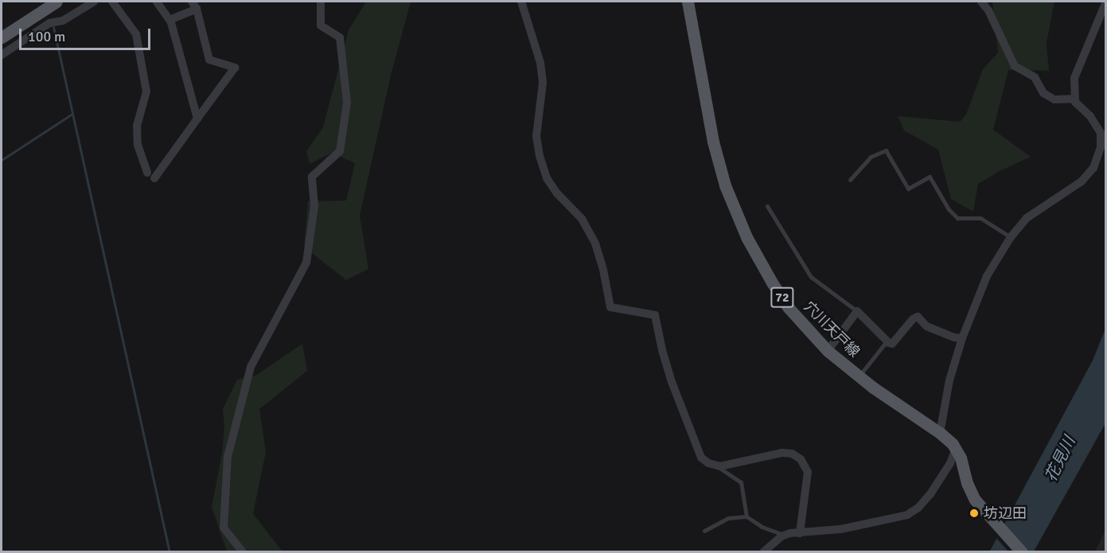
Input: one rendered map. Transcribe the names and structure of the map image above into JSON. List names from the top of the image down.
{
  "streets": {
    "main road": ["72", "穴川天戸線"]
  },
  "water": ["花見川"],
  "places": ["坊辺田"],
  "scale_bar": "100 m"
}
